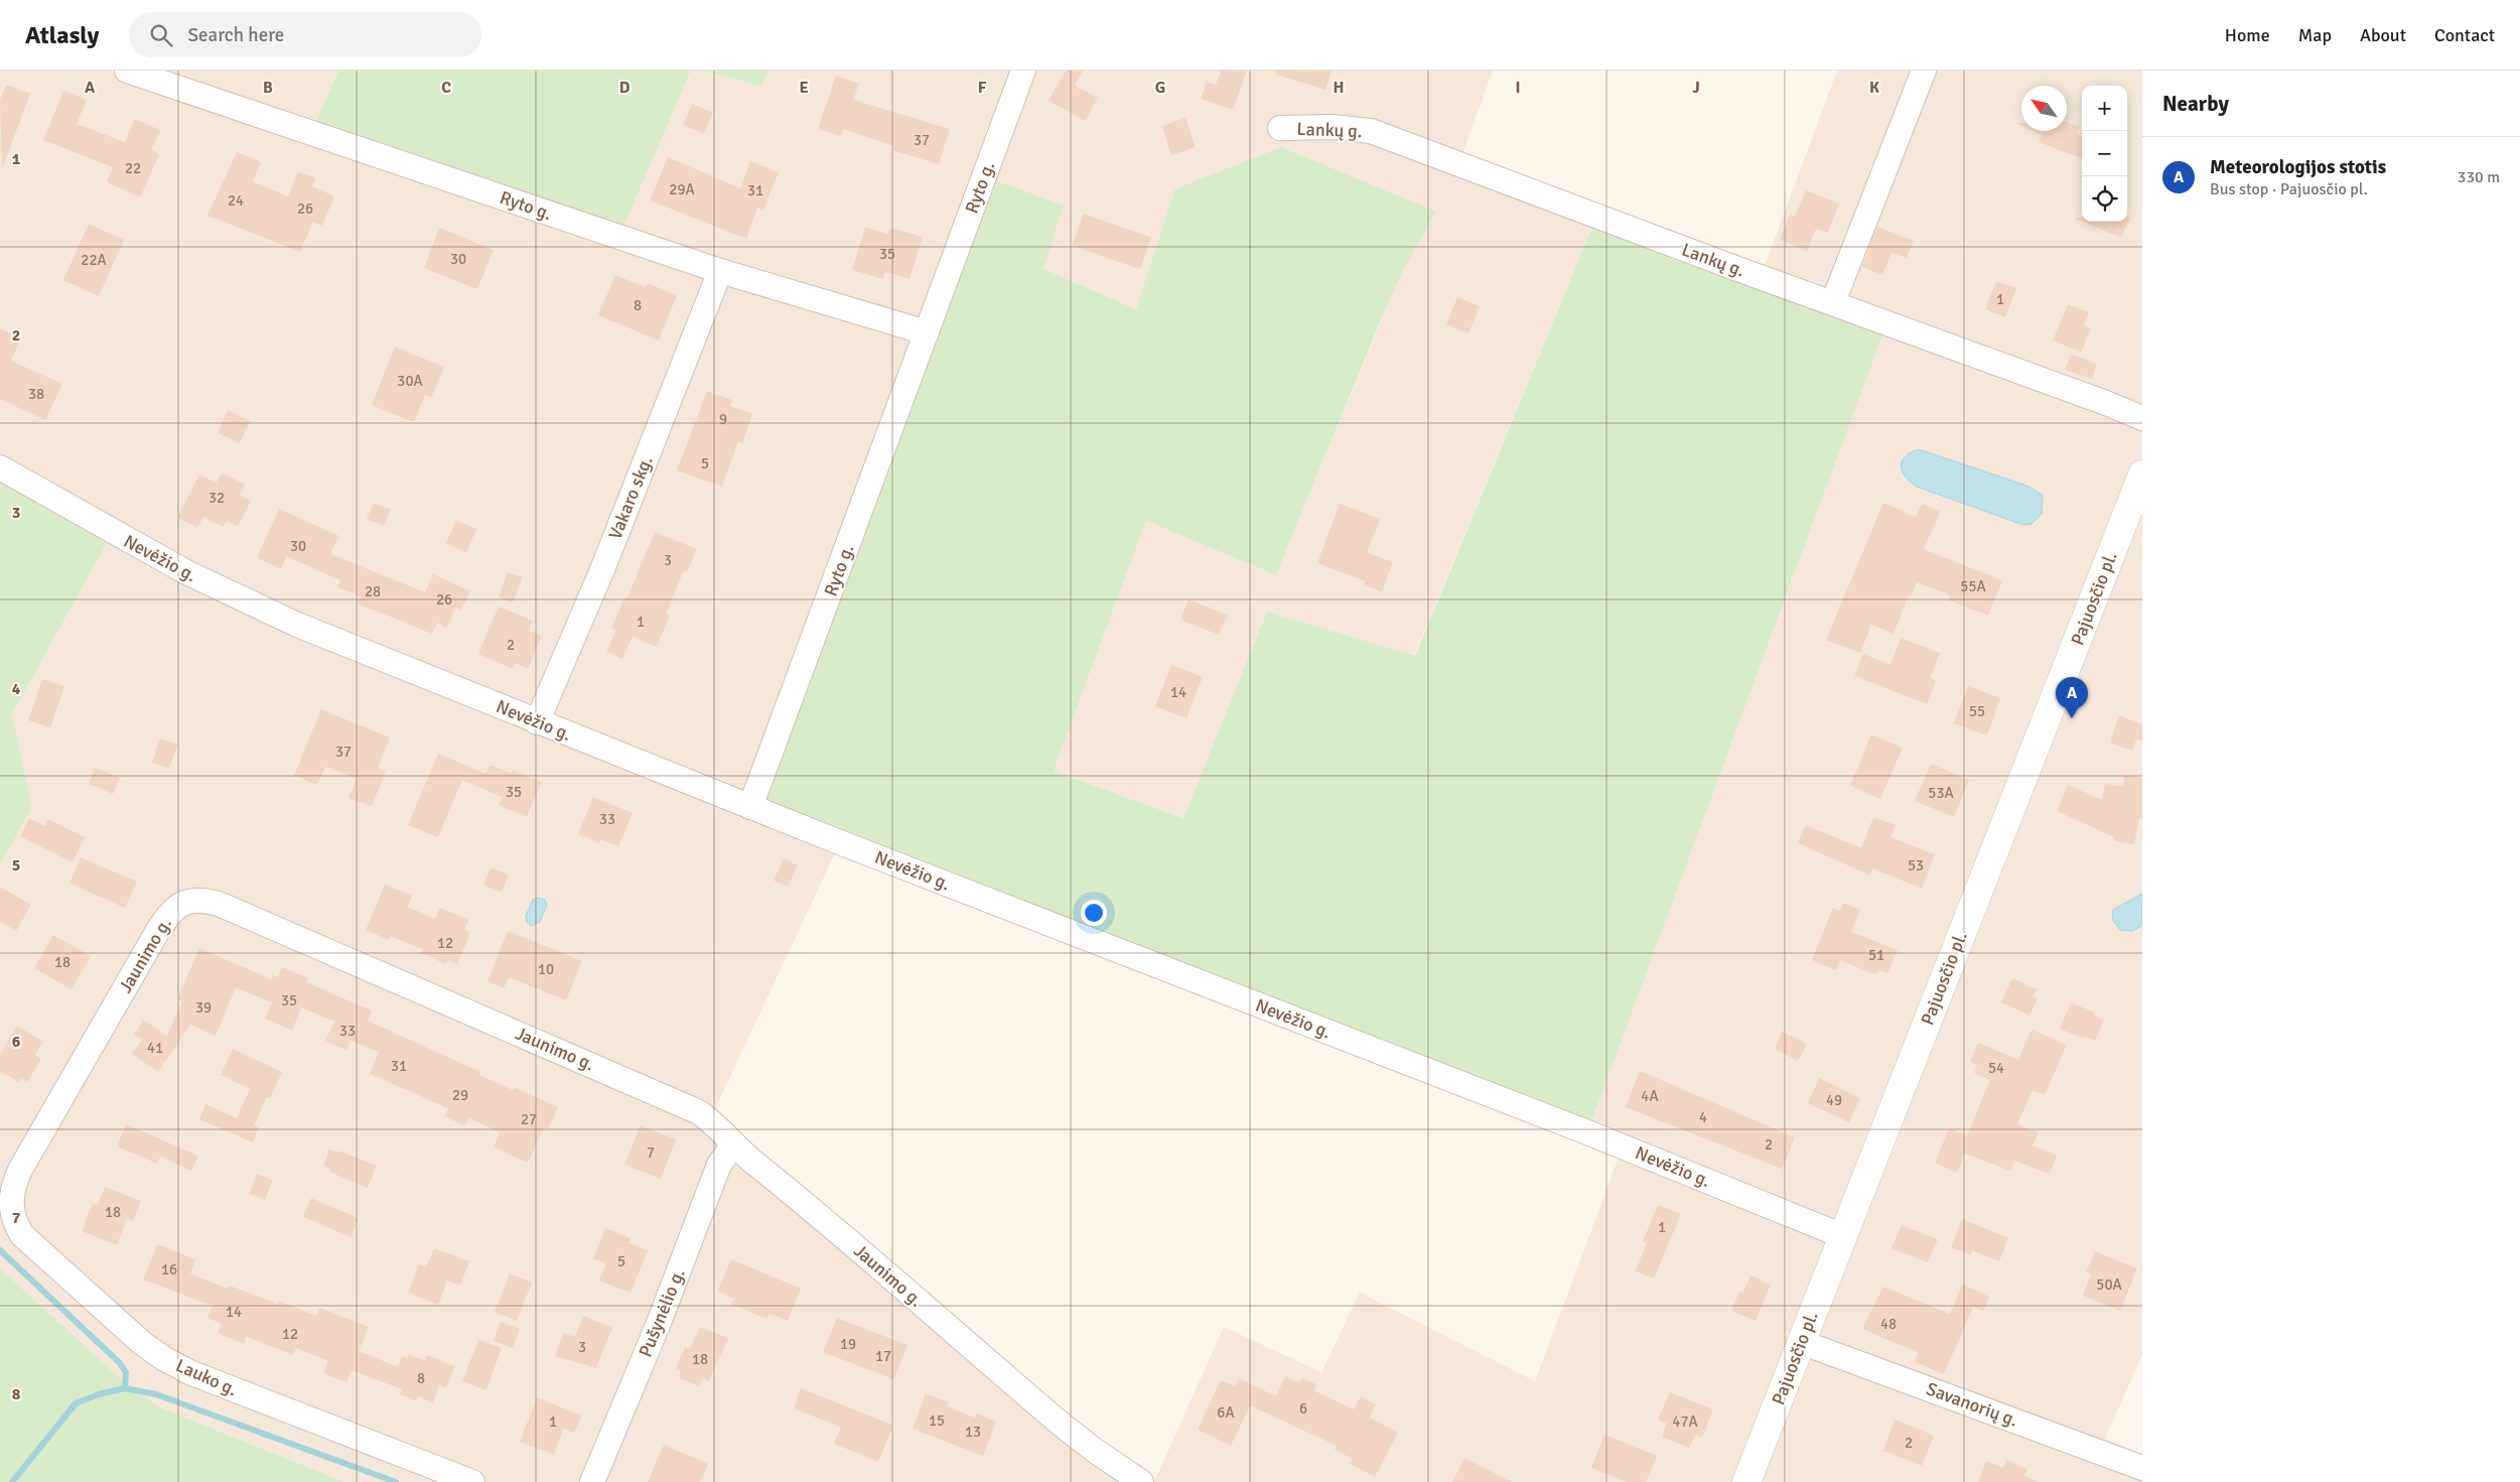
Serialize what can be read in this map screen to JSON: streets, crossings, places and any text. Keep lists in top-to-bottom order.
{
  "streets": {
    "main road": ["Pajuosčio pl."],
    "street": [
      "Lankų g.",
      "Ryto g.",
      "Vakaro skg.",
      "Nevėžio g.",
      "Jaunimo g.",
      "Pušynėlio g.",
      "Lauko g.",
      "Savanorių g."
    ]
  },
  "crossings": [
    ["Ryto g.", "Vakaro skg."],
    ["Ryto g.", "Nevėžio g."],
    ["Vakaro skg.", "Nevėžio g."],
    ["Nevėžio g.", "Pajuosčio pl."],
    ["Pajuosčio pl.", "Savanorių g."],
    ["Jaunimo g.", "Pušynėlio g."],
    ["Jaunimo g.", "Lauko g."]
  ],
  "house_numbers": [
    "37",
    "22",
    "29A",
    "31",
    "24",
    "26",
    "35",
    "30",
    "22A",
    "1",
    "8",
    "30A",
    "38",
    "9",
    "5",
    "32",
    "30",
    "3",
    "55A",
    "28",
    "26",
    "1",
    "2",
    "14",
    "55",
    "37",
    "35",
    "53A",
    "33",
    "53",
    "12",
    "51",
    "18",
    "10",
    "35",
    "39",
    "33",
    "41",
    "31",
    "54",
    "29",
    "4A",
    "49",
    "4",
    "27",
    "2",
    "7",
    "18",
    "1",
    "5",
    "16",
    "50A",
    "14",
    "48",
    "12",
    "19",
    "3",
    "17",
    "18",
    "8",
    "6",
    "6A",
    "15",
    "1",
    "47A",
    "13",
    "2"
  ],
  "north": "top left",
  "page": {
    "header": "Atlasly",
    "search": "Search here",
    "nav": [
      "Home",
      "Map",
      "About",
      "Contact"
    ],
    "heading": "Nearby",
    "map_buttons": ["+", "−"],
    "list": [
      {
        "mark": "A",
        "name": "Meteorologijos stotis",
        "note": "Bus stop · Pajuosčio pl.",
        "value": "330 m"
      }
    ],
    "pins": "A"
  },
  "grid": {
    "columns": [
      "A",
      "B",
      "C",
      "D",
      "E",
      "F",
      "G",
      "H",
      "I",
      "J",
      "K"
    ],
    "rows": [
      "1",
      "2",
      "3",
      "4",
      "5",
      "6",
      "7",
      "8"
    ]
  }
}
